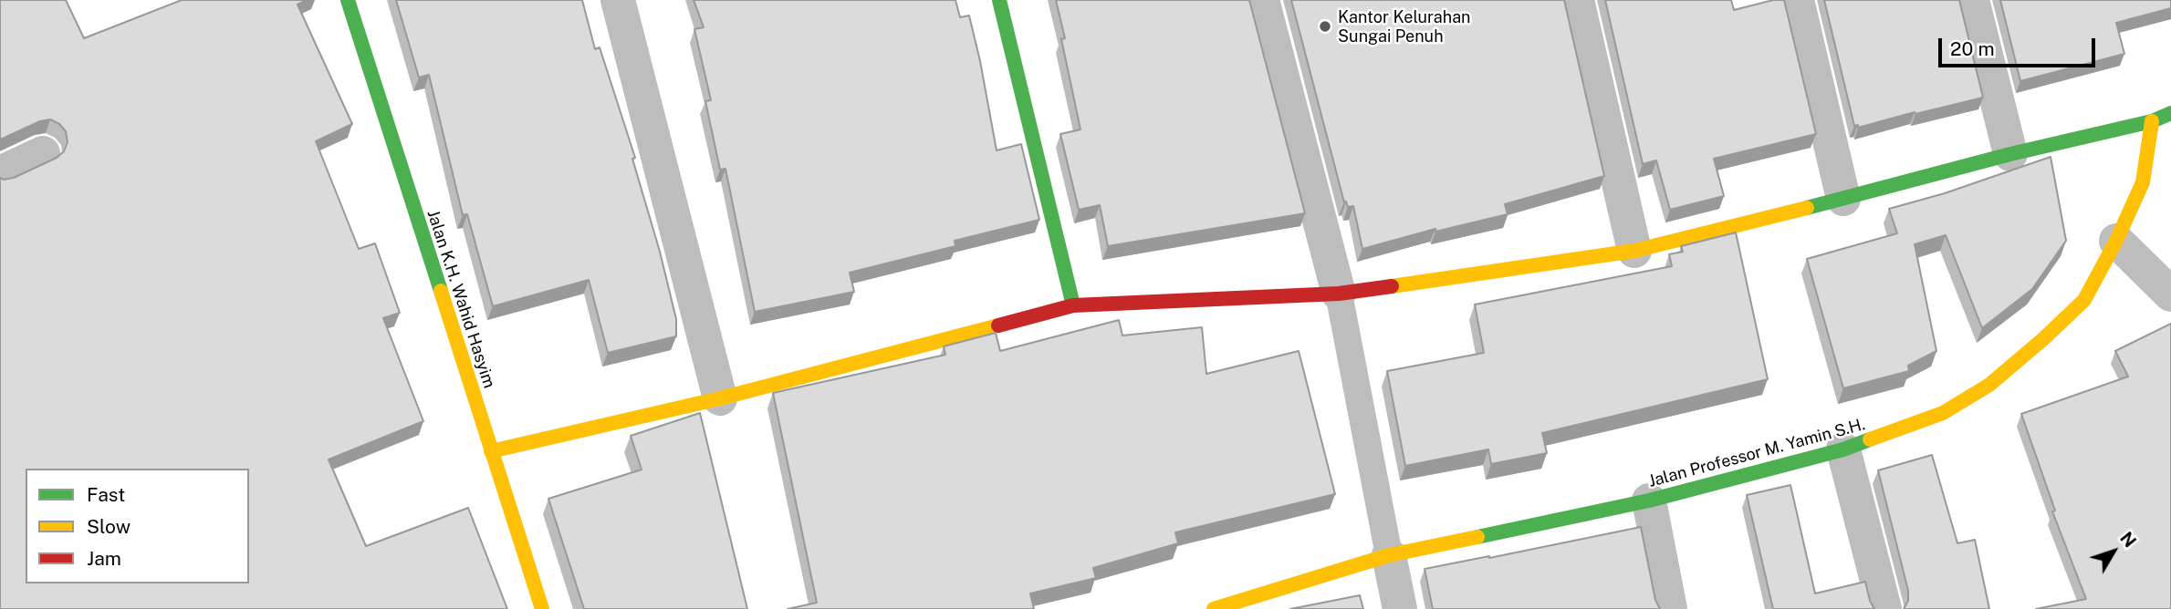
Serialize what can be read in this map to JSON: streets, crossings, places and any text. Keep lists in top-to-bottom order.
{
  "streets": {
    "street": ["Jalan K.H. Wahid Hasyim", "Jalan Professor M. Yamin S.H."]
  },
  "places": ["Kantor Kelurahan Sungai Penuh"],
  "legend": ["Fast", "Slow", "Jam"],
  "scale_bar": "20 m",
  "north": "top right"
}
